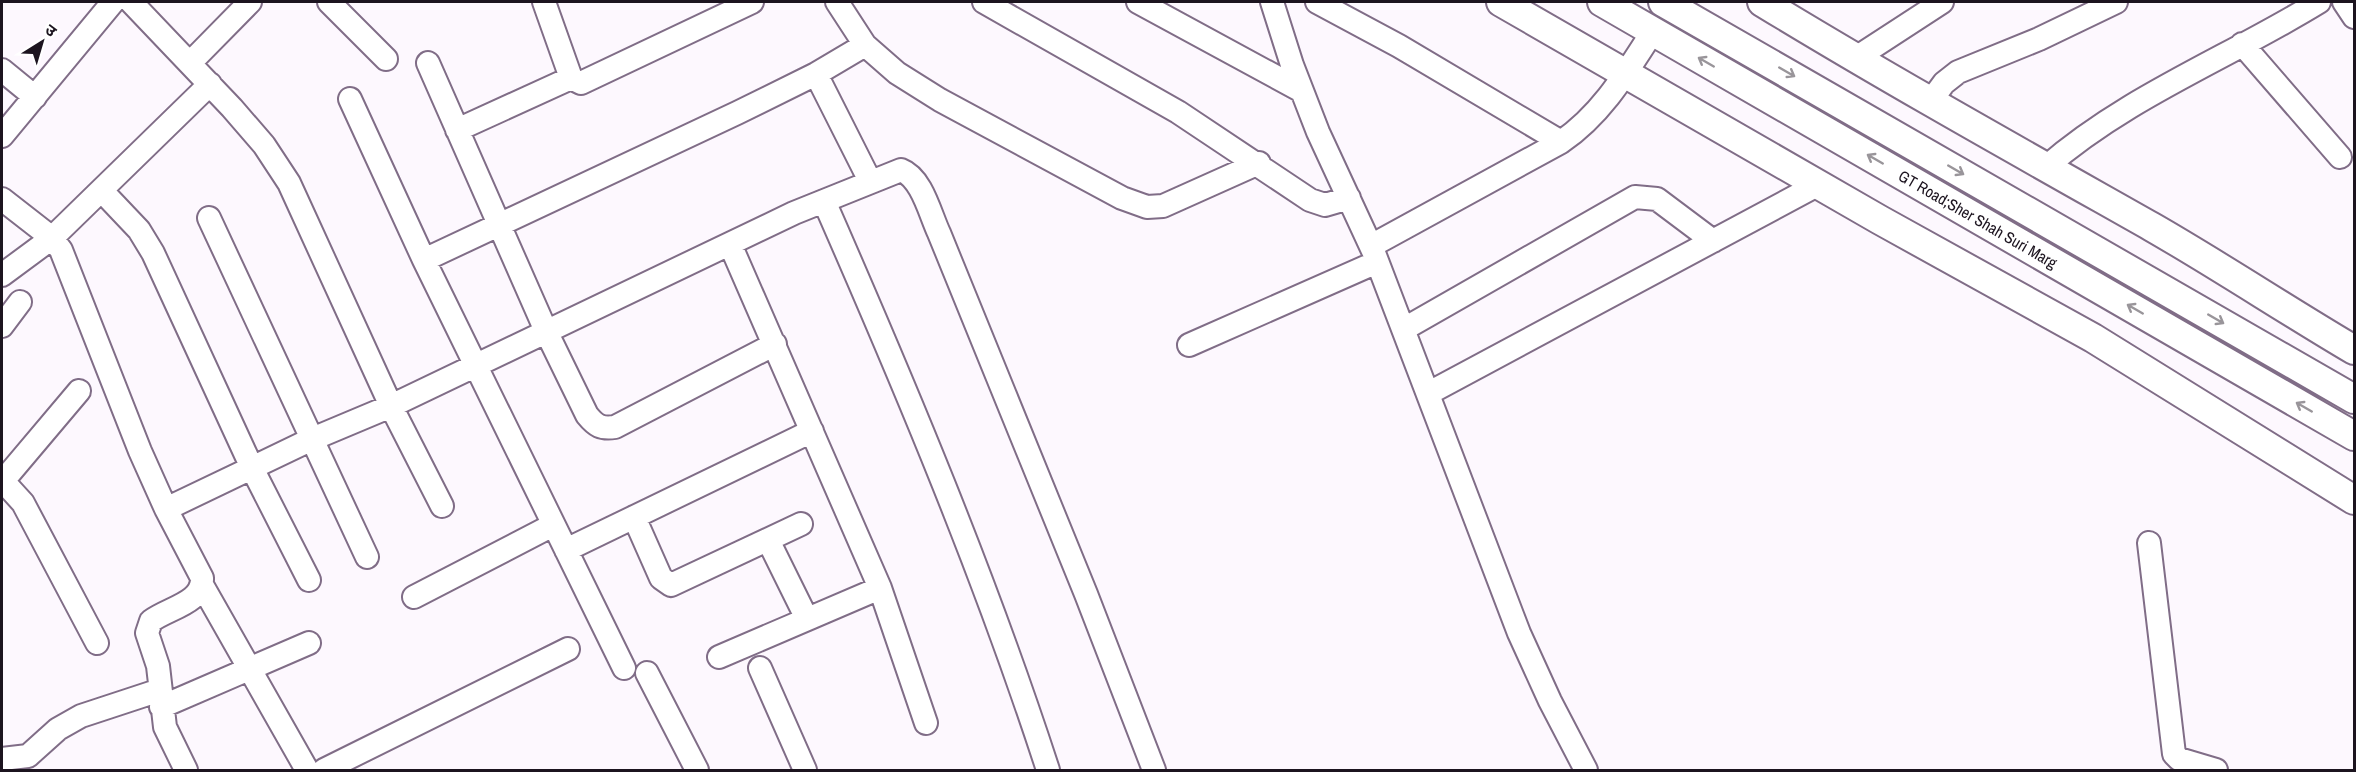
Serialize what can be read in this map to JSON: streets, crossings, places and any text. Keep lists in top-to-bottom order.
{
  "streets": {
    "main road": ["GT Road;Sher Shah Suri Marg"]
  },
  "north": "top right"
}
